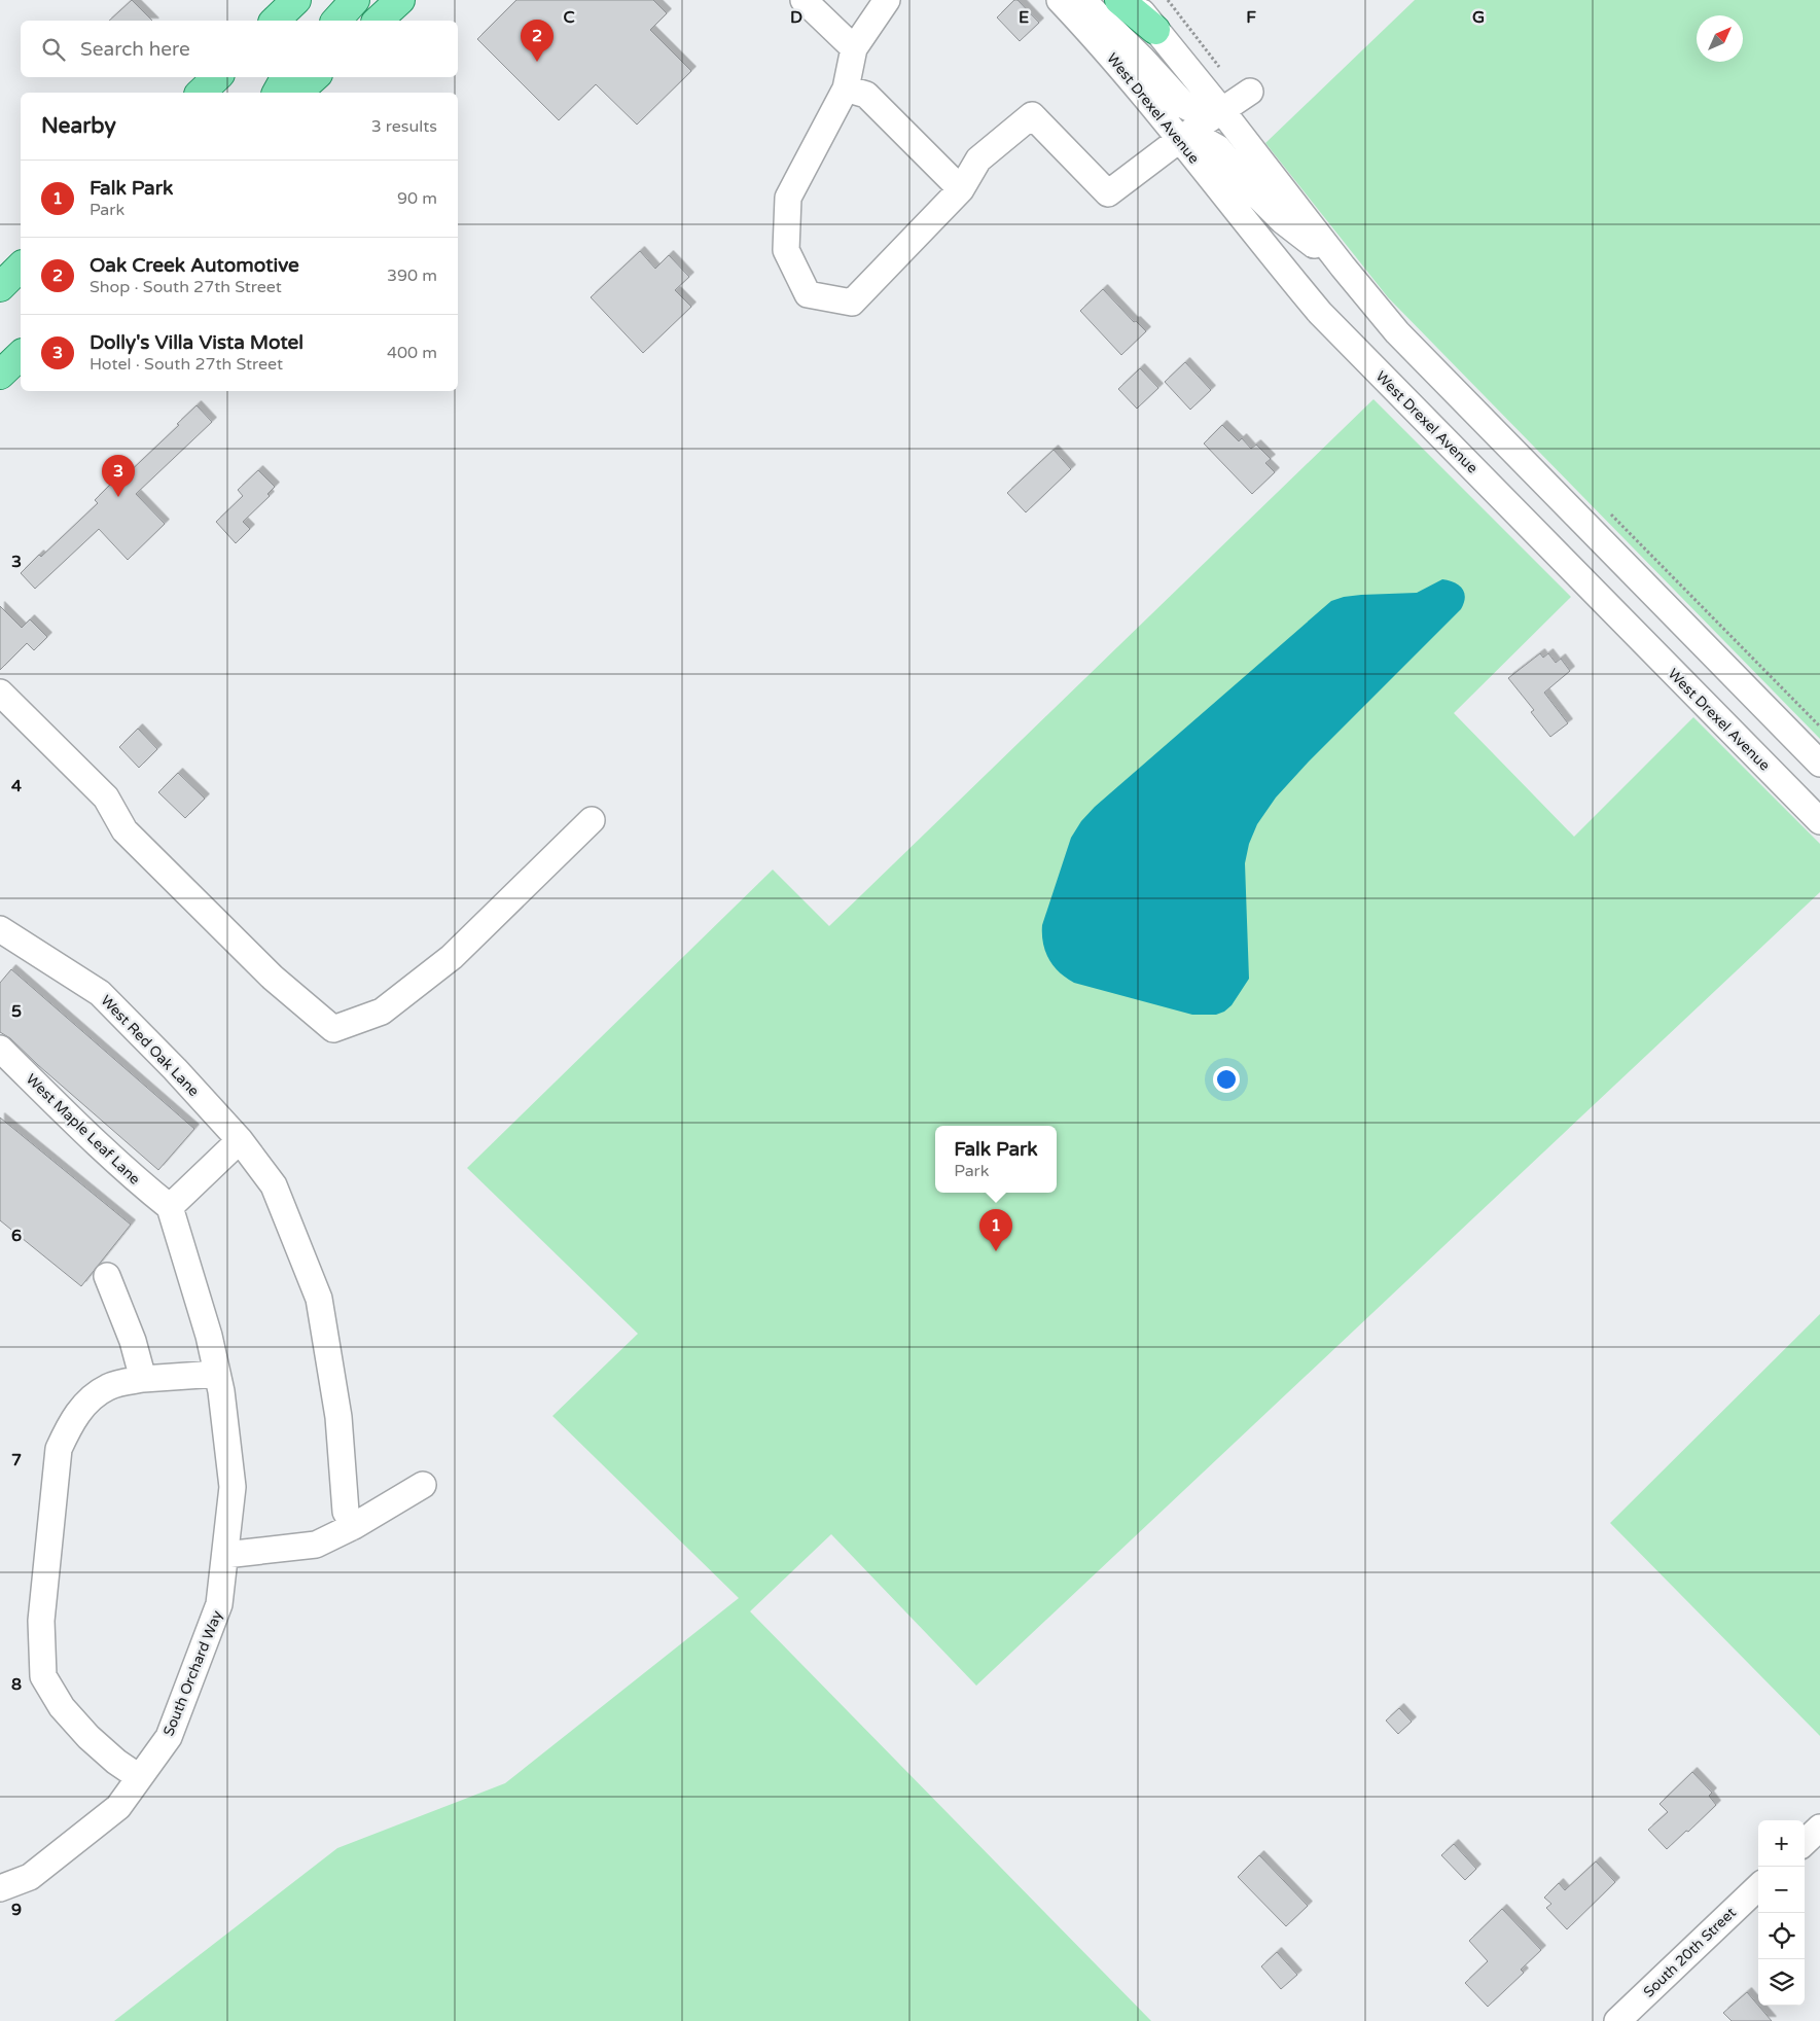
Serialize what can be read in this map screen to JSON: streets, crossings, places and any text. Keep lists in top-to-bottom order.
{
  "streets": {
    "street": [
      "West Drexel Avenue",
      "West Red Oak Lane",
      "West Maple Leaf Lane",
      "South Orchard Way",
      "South 20th Street"
    ]
  },
  "crossings": [
    ["West Maple Leaf Lane", "South Orchard Way"]
  ],
  "north": "top right",
  "page": {
    "pins": ["2", "3", "1"],
    "search": "Search here",
    "heading": ["Nearby", "3 results"],
    "list": [
      {
        "mark": "1",
        "name": "Falk Park",
        "note": "Park",
        "value": "90 m"
      },
      {
        "mark": "2",
        "name": "Oak Creek Automotive",
        "note": "Shop · South 27th Street",
        "value": "390 m"
      },
      {
        "mark": "3",
        "name": "Dolly's Villa Vista Motel",
        "note": "Hotel · South 27th Street",
        "value": "400 m"
      }
    ],
    "popup": ["Falk Park", "Park"],
    "map_buttons": ["+", "−"]
  },
  "grid": {
    "columns": [
      "C",
      "D",
      "E",
      "F",
      "G"
    ],
    "rows": [
      "3",
      "4",
      "5",
      "6",
      "7",
      "8",
      "9"
    ]
  }
}
